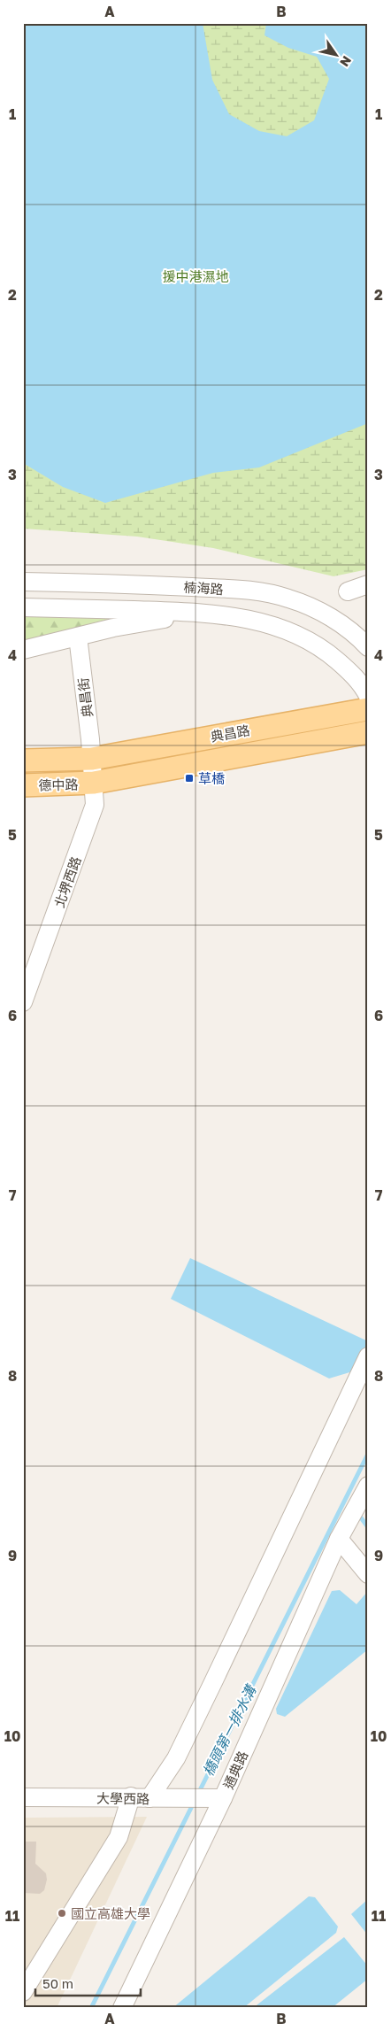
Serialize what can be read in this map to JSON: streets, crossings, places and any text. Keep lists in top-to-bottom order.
{
  "streets": {
    "main road": ["典昌路", "德中路"],
    "street": [
      "楠海路",
      "典昌街",
      "北堺西路",
      "通典路",
      "大學西路"
    ]
  },
  "crossings": [
    ["楠海路", "典昌街"],
    ["典昌街", "典昌路"],
    ["典昌街", "德中路"],
    ["典昌街", "北堺西路"],
    ["典昌路", "德中路"],
    ["典昌路", "北堺西路"],
    ["德中路", "北堺西路"],
    ["通典路", "大學西路"]
  ],
  "water": ["橋頭第一排水溝"],
  "parks": ["援中港濕地"],
  "places": {
    "transit": ["草橋"],
    "other": ["國立高雄大學"]
  },
  "scale_bar": "50 m",
  "north": "bottom right",
  "grid": {
    "columns": ["A", "B"],
    "rows": [
      "1",
      "2",
      "3",
      "4",
      "5",
      "6",
      "7",
      "8",
      "9",
      "10",
      "11"
    ]
  }
}
